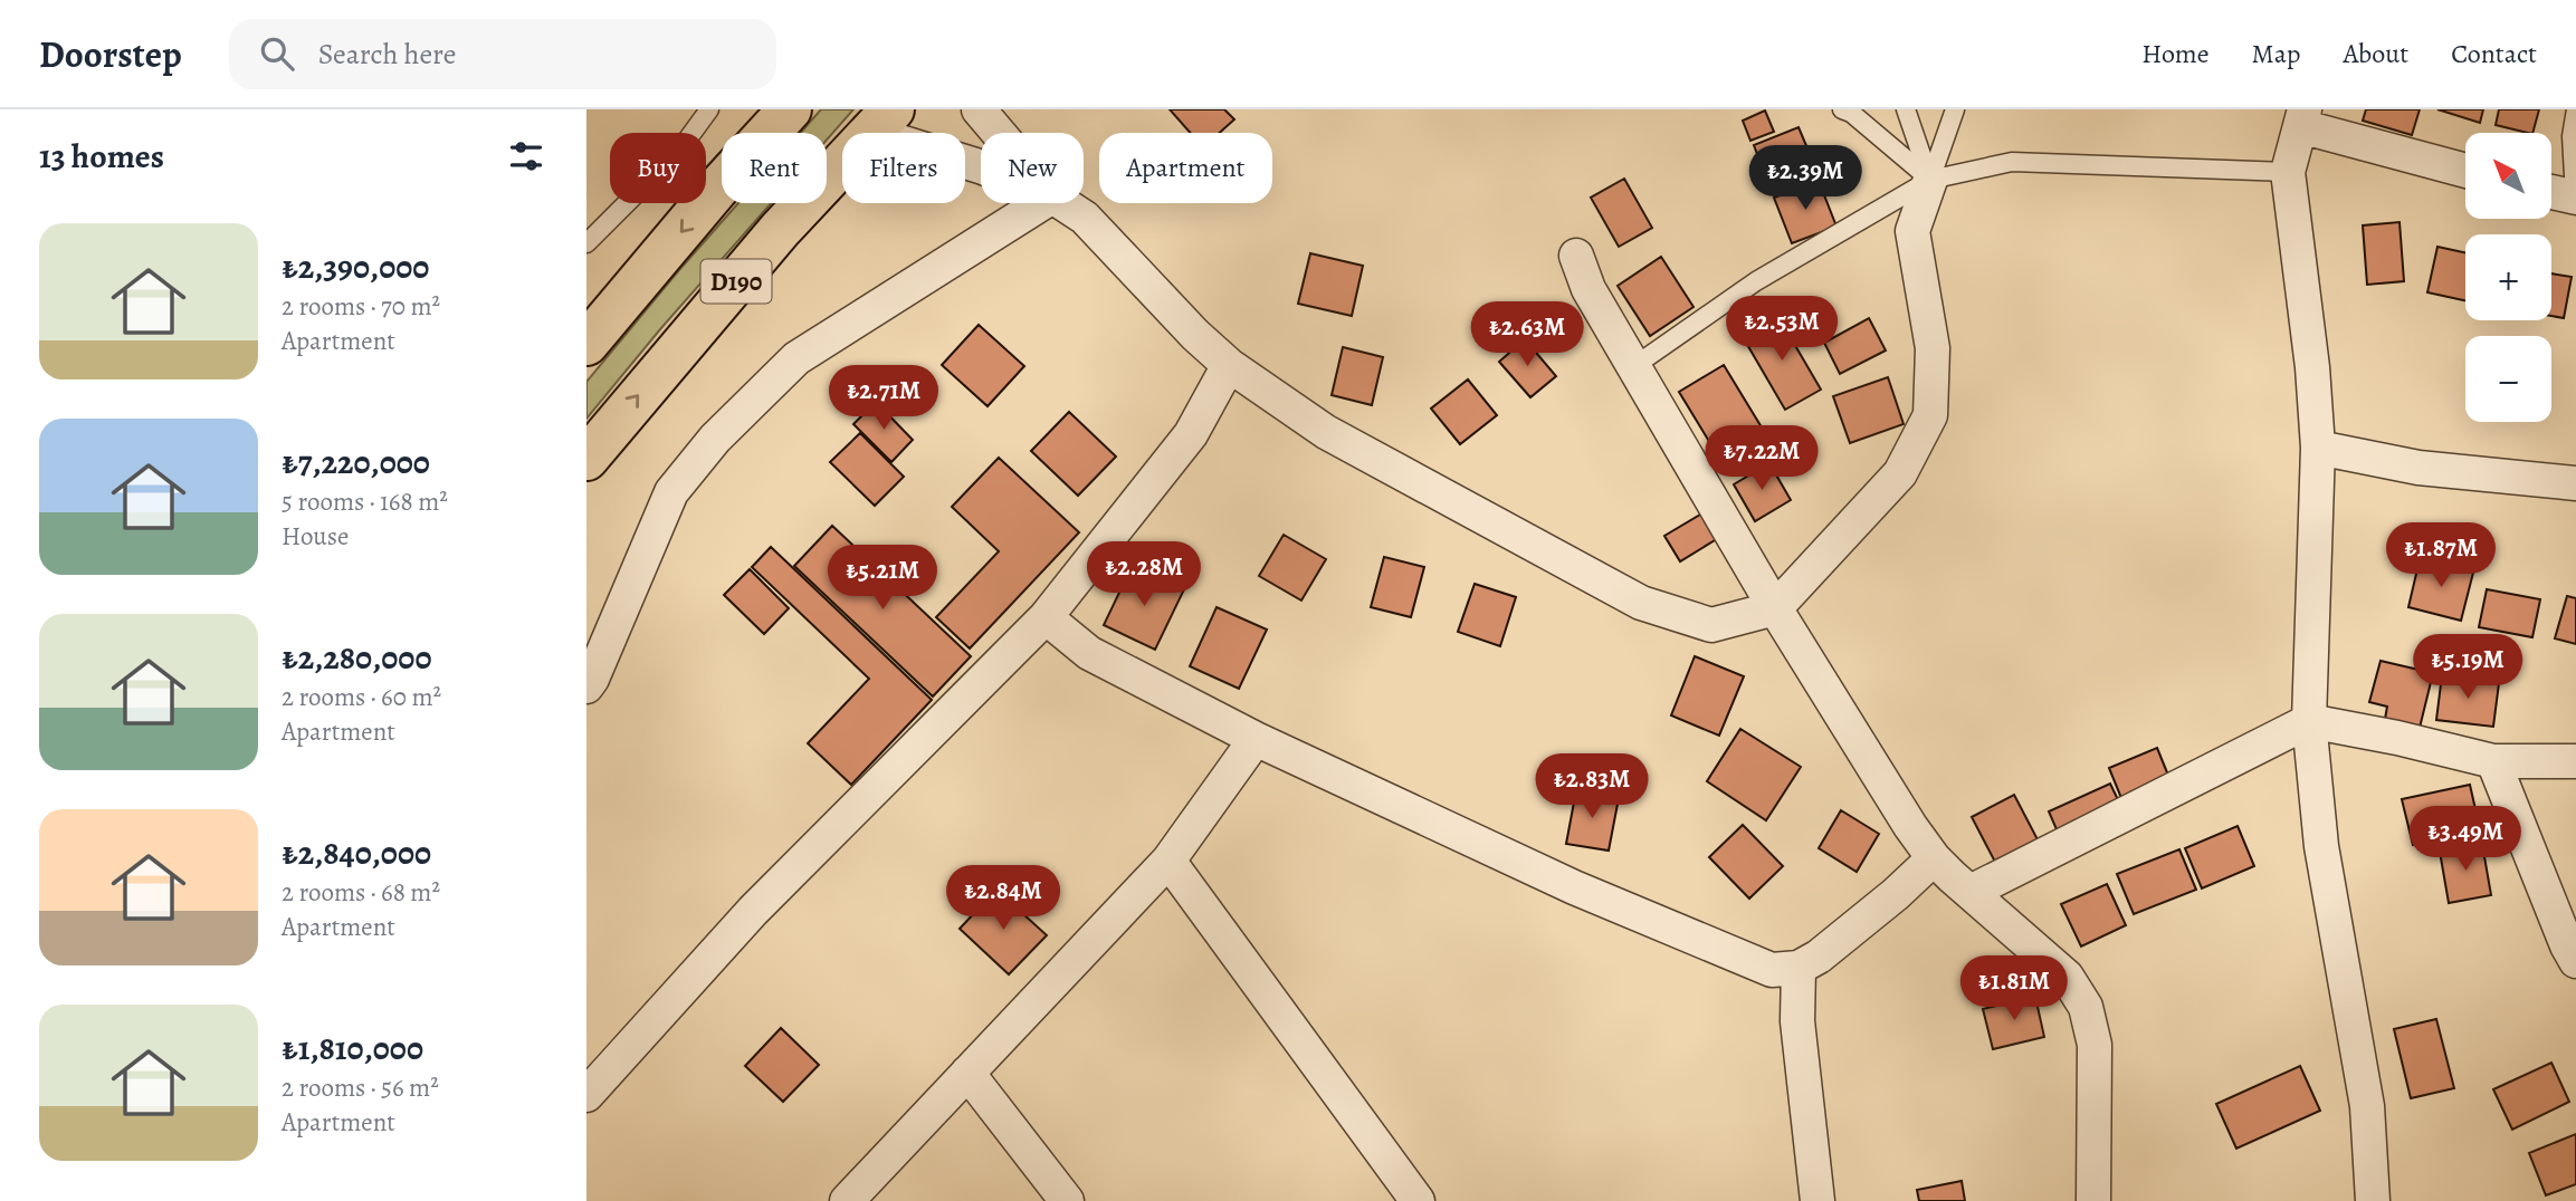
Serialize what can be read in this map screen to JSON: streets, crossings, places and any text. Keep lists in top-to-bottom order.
{
  "streets": {
    "highway": ["D190"]
  },
  "north": "top left",
  "page": {
    "header": "Doorstep",
    "search": "Search here",
    "nav": [
      "Home",
      "Map",
      "About",
      "Contact"
    ],
    "heading": "13 homes",
    "map_buttons": ["+", "−"],
    "chip": [
      "Buy",
      "Rent",
      "Filters",
      "New",
      "Apartment"
    ],
    "price": [
      "₺2.39M",
      "₺2.53M",
      "₺2.63M",
      "₺2.71M",
      "₺7.22M",
      "₺1.87M",
      "₺2.28M",
      "₺5.21M",
      "₺5.19M",
      "₺2.83M",
      "₺3.49M",
      "₺2.84M",
      "₺1.81M"
    ],
    "list": [
      {
        "name": "₺2,390,000",
        "note": "2 rooms · 70 m² · Apartment"
      },
      {
        "name": "₺7,220,000",
        "note": "5 rooms · 168 m² · House"
      },
      {
        "name": "₺2,280,000",
        "note": "2 rooms · 60 m² · Apartment"
      },
      {
        "name": "₺2,840,000",
        "note": "2 rooms · 68 m² · Apartment"
      },
      {
        "name": "₺1,810,000",
        "note": "2 rooms · 56 m² · Apartment"
      }
    ]
  }
}
